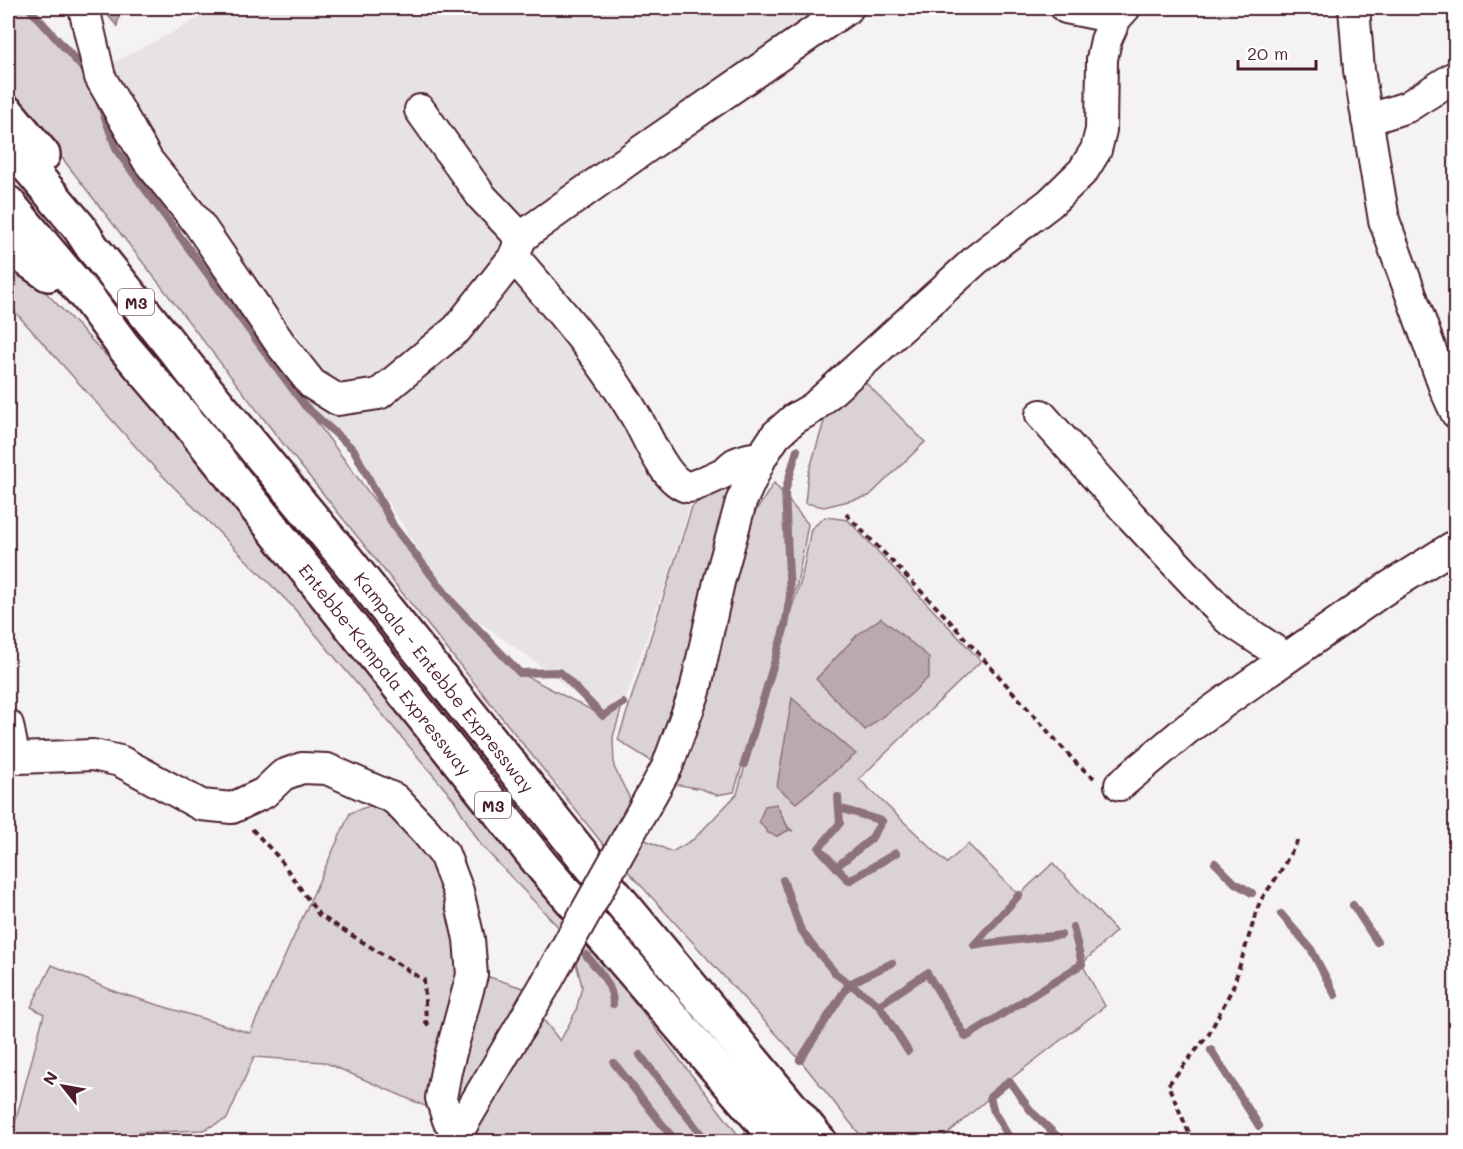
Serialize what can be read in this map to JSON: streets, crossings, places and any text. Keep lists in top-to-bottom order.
{
  "streets": {
    "highway": ["M3", "Entebbe-Kampala Expressway", "Kampala - Entebbe Expressway"]
  },
  "crossings": [
    ["M3", "Entebbe-Kampala Expressway"],
    ["M3", "Kampala - Entebbe Expressway"]
  ],
  "scale_bar": "20 m",
  "north": "top left"
}
